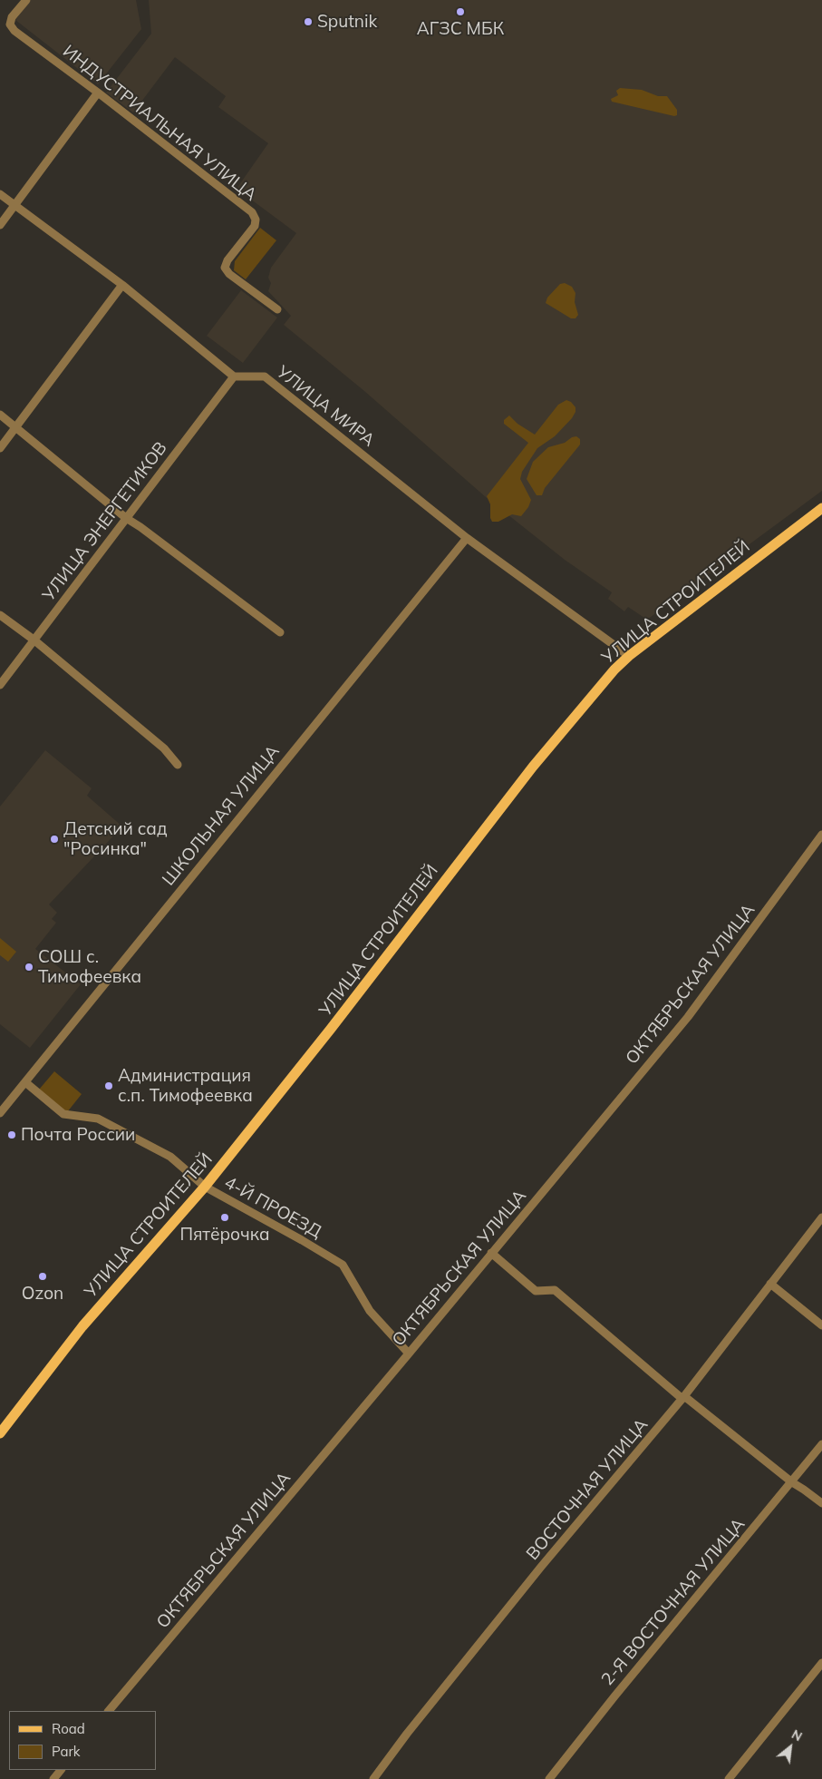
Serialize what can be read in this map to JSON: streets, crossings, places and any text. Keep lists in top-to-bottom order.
{
  "streets": {
    "main road": ["УЛИЦА СТРОИТЕЛЕЙ"],
    "street": [
      "ИНДУСТРИАЛЬНАЯ УЛИЦА",
      "УЛИЦА МИРА",
      "УЛИЦА ЭНЕРГЕТИКОВ",
      "ШКОЛЬНАЯ УЛИЦА",
      "ОКТЯБРЬСКАЯ УЛИЦА",
      "4-Й ПРОЕЗД",
      "ВОСТОЧНАЯ УЛИЦА",
      "2-Я ВОСТОЧНАЯ УЛИЦА"
    ]
  },
  "crossings": [
    ["УЛИЦА МИРА", "УЛИЦА ЭНЕРГЕТИКОВ"],
    ["УЛИЦА МИРА", "УЛИЦА СТРОИТЕЛЕЙ"],
    ["УЛИЦА МИРА", "ШКОЛЬНАЯ УЛИЦА"],
    ["УЛИЦА СТРОИТЕЛЕЙ", "4-Й ПРОЕЗД"],
    ["ШКОЛЬНАЯ УЛИЦА", "4-Й ПРОЕЗД"],
    ["ОКТЯБРЬСКАЯ УЛИЦА", "4-Й ПРОЕЗД"]
  ],
  "places": [
    "АГЗС МБК",
    "Sputnik",
    "Детский сад \"Росинка\"",
    "СОШ с. Тимофеевка",
    "Администрация с.п. Тимофеевка",
    "Почта России",
    "Пятёрочка",
    "Ozon"
  ],
  "legend": ["Road", "Park"],
  "north": "top right"
}
